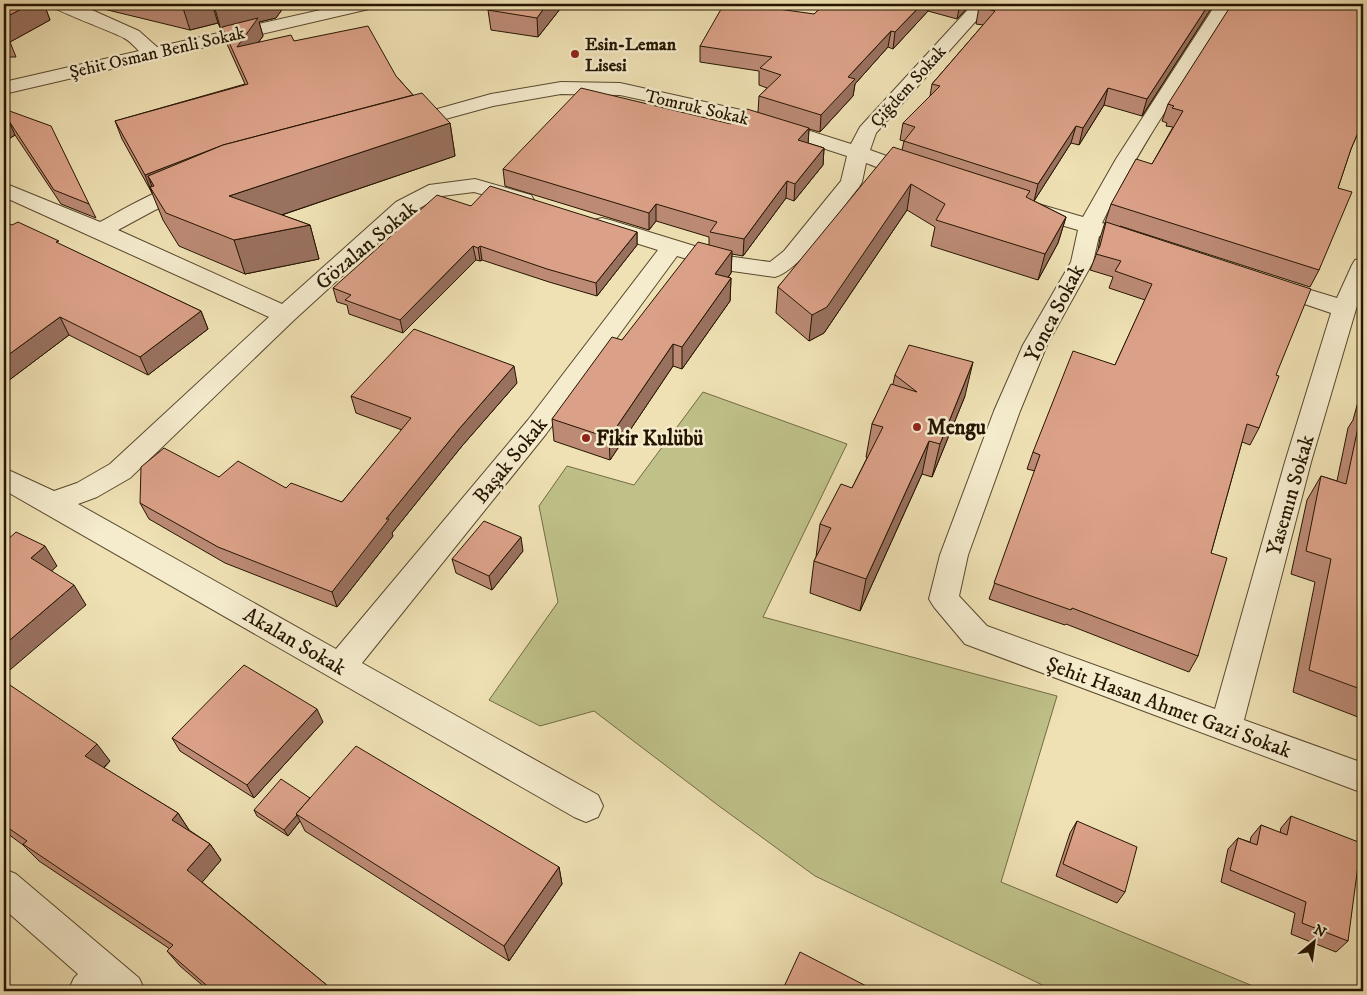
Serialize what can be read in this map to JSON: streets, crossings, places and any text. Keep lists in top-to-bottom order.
{
  "streets": {
    "street": [
      "Şehit Osman Benli Sokak",
      "Çiğdem Sokak",
      "Tomruk Sokak",
      "Gözalan Sokak",
      "Yonca Sokak",
      "Başak Sokak",
      "Yasemın Sokak",
      "Akalan Sokak",
      "Şehit Hasan Ahmet Gazi Sokak"
    ]
  },
  "crossings": [
    ["Çiğdem Sokak", "Tomruk Sokak"],
    ["Çiğdem Sokak", "Başak Sokak"],
    ["Gözalan Sokak", "Akalan Sokak"],
    ["Yonca Sokak", "Şehit Hasan Ahmet Gazi Sokak"],
    ["Başak Sokak", "Akalan Sokak"],
    ["Yasemın Sokak", "Şehit Hasan Ahmet Gazi Sokak"]
  ],
  "places": ["Esin-Leman Lisesi", "Mengu", "Fikir Kulübü"],
  "north": "top right"
}
